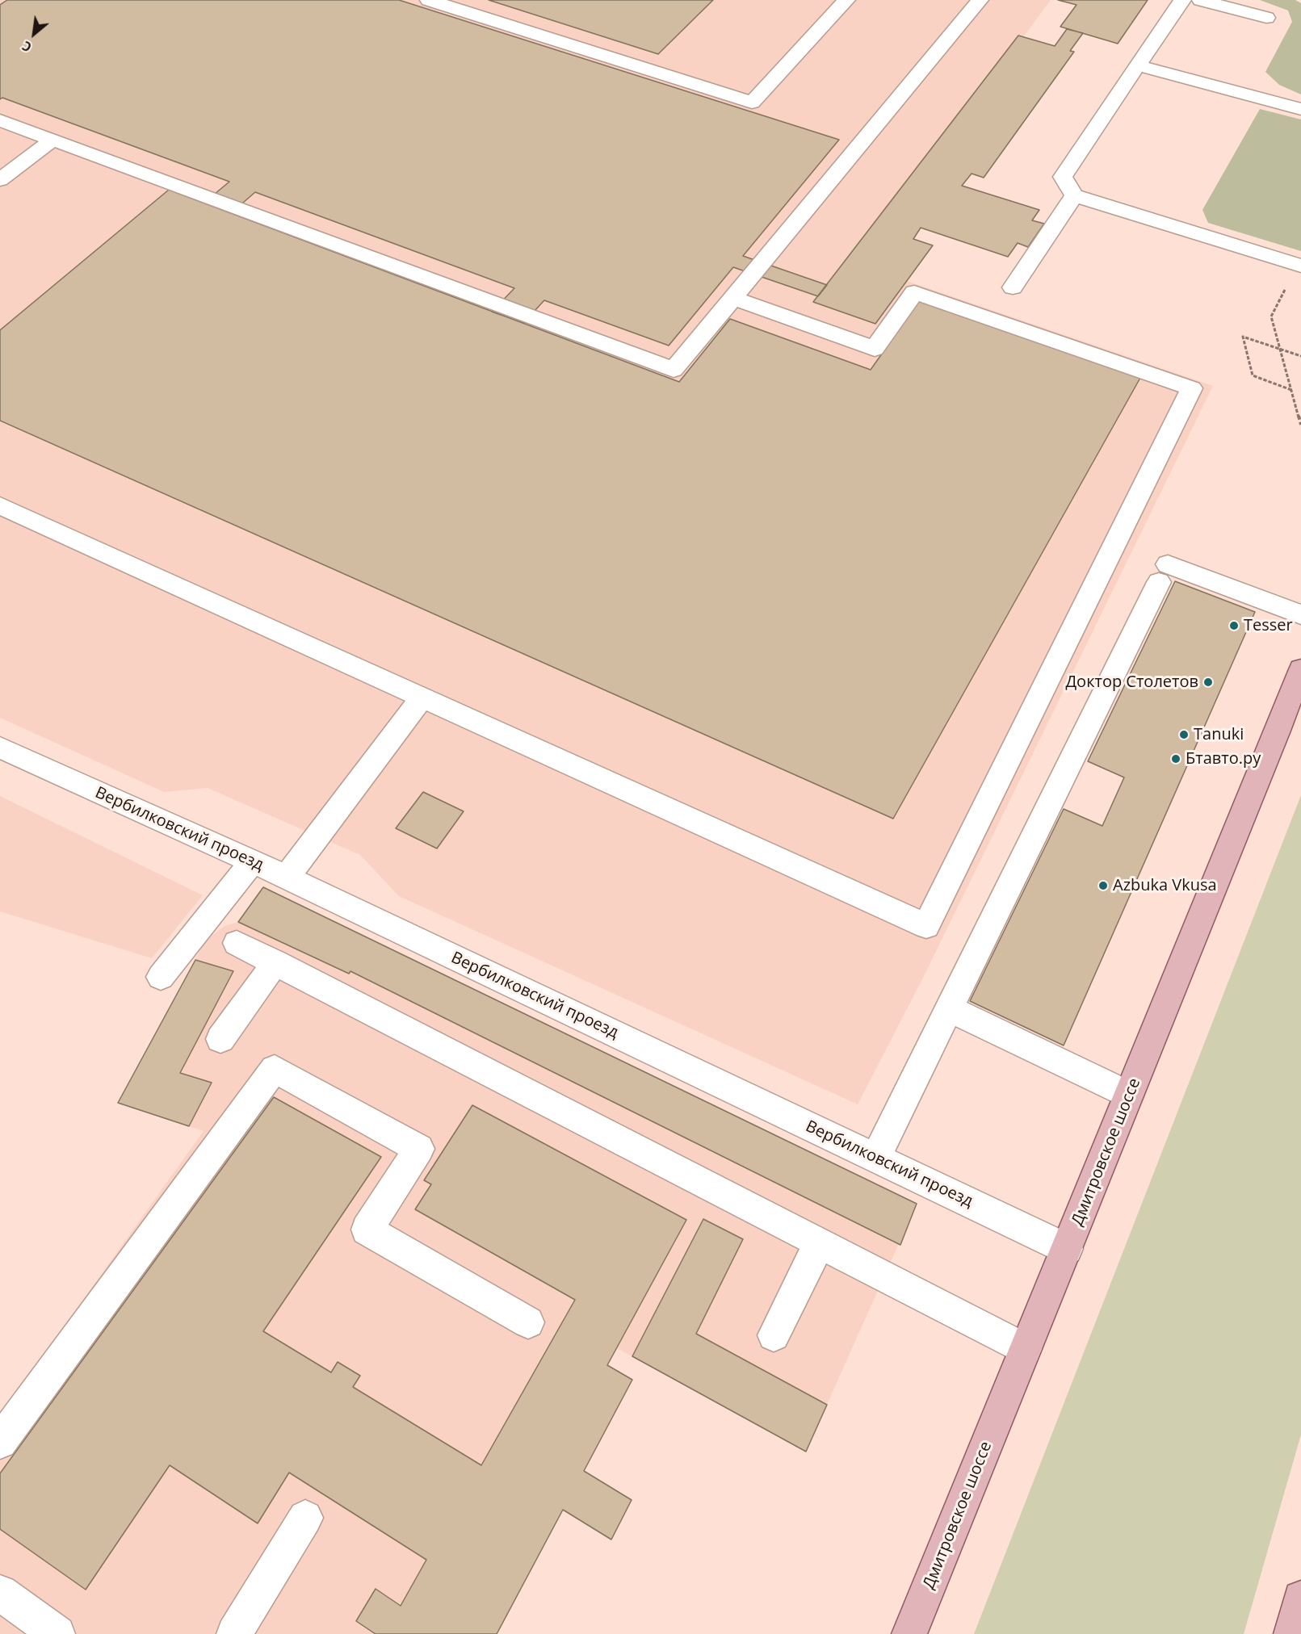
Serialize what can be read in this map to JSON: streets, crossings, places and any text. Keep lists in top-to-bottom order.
{
  "streets": {
    "main road": ["Дмитровское шоссе"],
    "street": ["Вербилковский проезд"]
  },
  "crossings": [
    ["Вербилковский проезд", "Дмитровское шоссе"]
  ],
  "places": [
    "Tesser",
    "Доктор Столетов",
    "Tanuki",
    "Бтавто.ру",
    "Azbuka Vkusa"
  ],
  "north": "bottom left"
}
